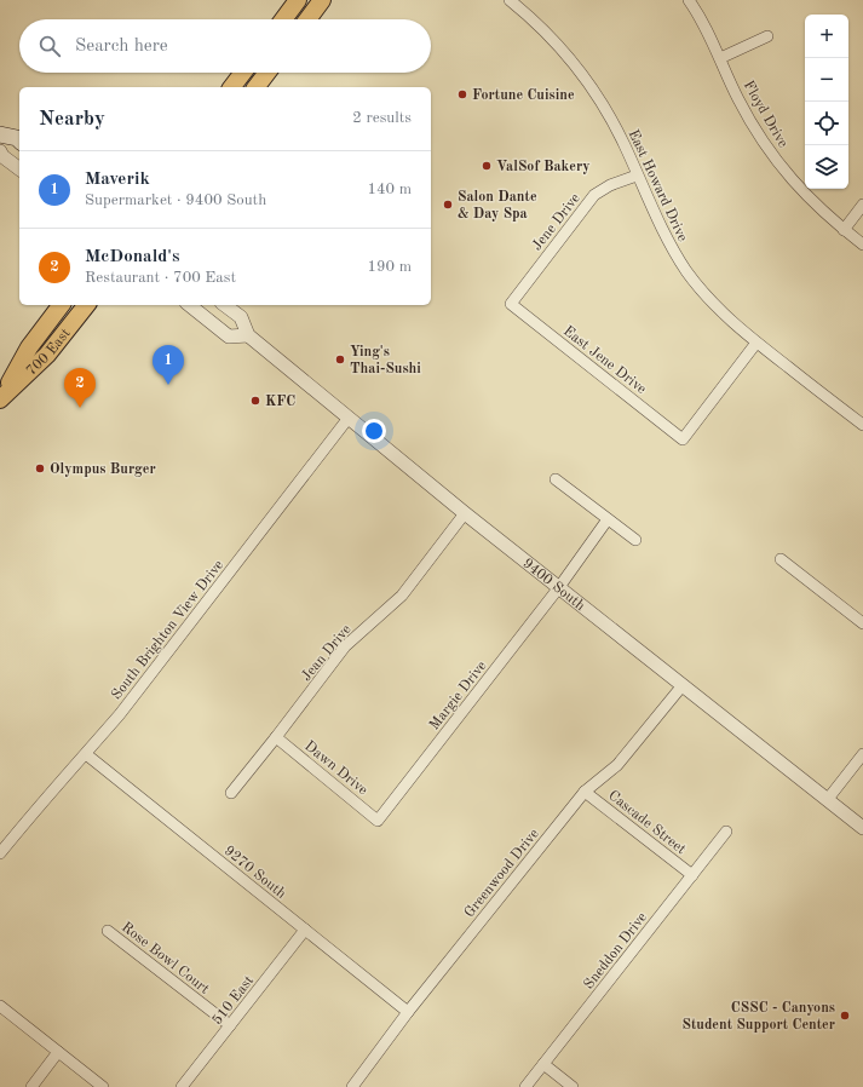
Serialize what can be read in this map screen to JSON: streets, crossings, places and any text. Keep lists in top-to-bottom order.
{
  "streets": {
    "main road": ["700 East"],
    "street": [
      "Floyd Drive",
      "East Howard Drive",
      "Jene Drive",
      "East Jene Drive",
      "9400 South",
      "South Brighton View Drive",
      "Jean Drive",
      "Margie Drive",
      "Dawn Drive",
      "Cascade Street",
      "9270 South",
      "Greenwood Drive",
      "Sneddon Drive",
      "Rose Bowl Court",
      "510 East"
    ]
  },
  "crossings": [
    ["East Howard Drive", "Jene Drive"],
    ["East Howard Drive", "East Jene Drive"],
    ["Jene Drive", "East Jene Drive"],
    ["9400 South", "South Brighton View Drive"],
    ["9400 South", "Jean Drive"],
    ["9400 South", "Margie Drive"],
    ["9400 South", "Greenwood Drive"],
    ["South Brighton View Drive", "9270 South"],
    ["Jean Drive", "Dawn Drive"],
    ["Margie Drive", "Dawn Drive"],
    ["Cascade Street", "Greenwood Drive"],
    ["Cascade Street", "Sneddon Drive"],
    ["9270 South", "Greenwood Drive"],
    ["9270 South", "510 East"],
    ["Rose Bowl Court", "510 East"]
  ],
  "places": [
    "Fortune Cuisine",
    "ValSof Bakery",
    "Salon Dante & Day Spa",
    "Ying's Thai-Sushi",
    "KFC",
    "Olympus Burger",
    "CSSC - Canyons Student Support Center"
  ],
  "page": {
    "map_buttons": ["+", "−"],
    "search": "Search here",
    "heading": ["Nearby", "2 results"],
    "list": [
      {
        "mark": "1",
        "name": "Maverik",
        "note": "Supermarket · 9400 South",
        "value": "140 m"
      },
      {
        "mark": "2",
        "name": "McDonald's",
        "note": "Restaurant · 700 East",
        "value": "190 m"
      }
    ],
    "pins": ["1", "2"]
  }
}
